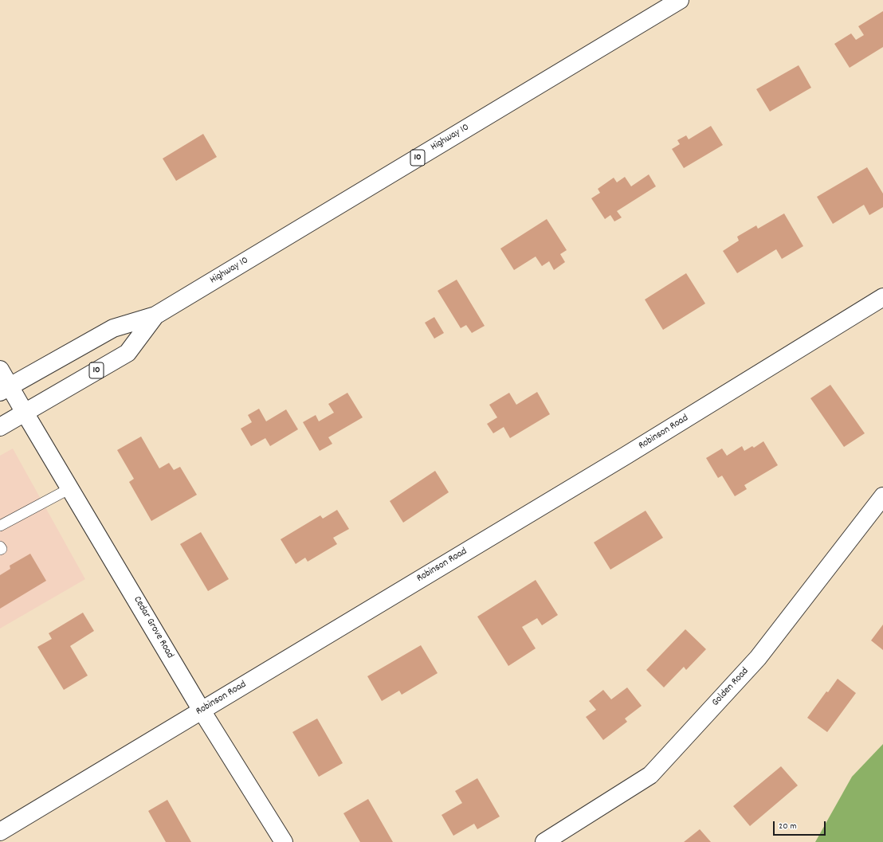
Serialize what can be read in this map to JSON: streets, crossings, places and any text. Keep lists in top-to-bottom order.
{
  "streets": {
    "main road": [
      "Highway 10",
      "10",
      "Robinson Road",
      "Cedar Grove Road",
      "Golden Road"
    ]
  },
  "crossings": [
    ["Highway 10", "Cedar Grove Road"],
    ["Robinson Road", "Cedar Grove Road"]
  ],
  "scale_bar": "20 m"
}
